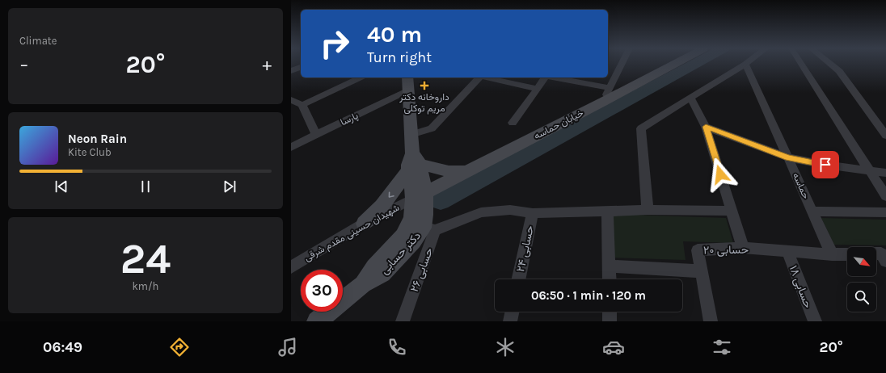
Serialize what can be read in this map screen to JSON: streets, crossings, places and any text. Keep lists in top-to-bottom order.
{
  "streets": {
    "main road": ["خیابان حماسه", "دکتر حسابی"],
    "street": [
      "پارسا",
      "حماسه",
      "شهیدان حسینی مقدم شرقی",
      "حسابی ۲۴",
      "حسابی ۲۰",
      "حسابی ۲۶",
      "حسابی ۱۸"
    ]
  },
  "crossings": [
    ["خیابان حماسه", "شهیدان حسینی مقدم شرقی"],
    ["خیابان حماسه", "دکتر حسابی"],
    ["حماسه", "حسابی ۲۰"],
    ["شهیدان حسینی مقدم شرقی", "دکتر حسابی"],
    ["حسابی ۲۰", "حسابی ۱۸"],
    ["دکتر حسابی", "حسابی ۲۶"]
  ],
  "places": {
    "health": ["داروخانه دکتر مریم توکلی"]
  },
  "north": "bottom right",
  "page": {
    "tile": [
      "Climate",
      ["24", "km/h"]
    ],
    "turn": ["40 m", "Turn right"],
    "heat": ["−", "20°", "+"],
    "song": ["Neon Rain", "Kite Club"],
    "limit": "30",
    "trip": "06:50 · 1 min · 120 m",
    "tabs": ["06:49", "20°"]
  }
}
